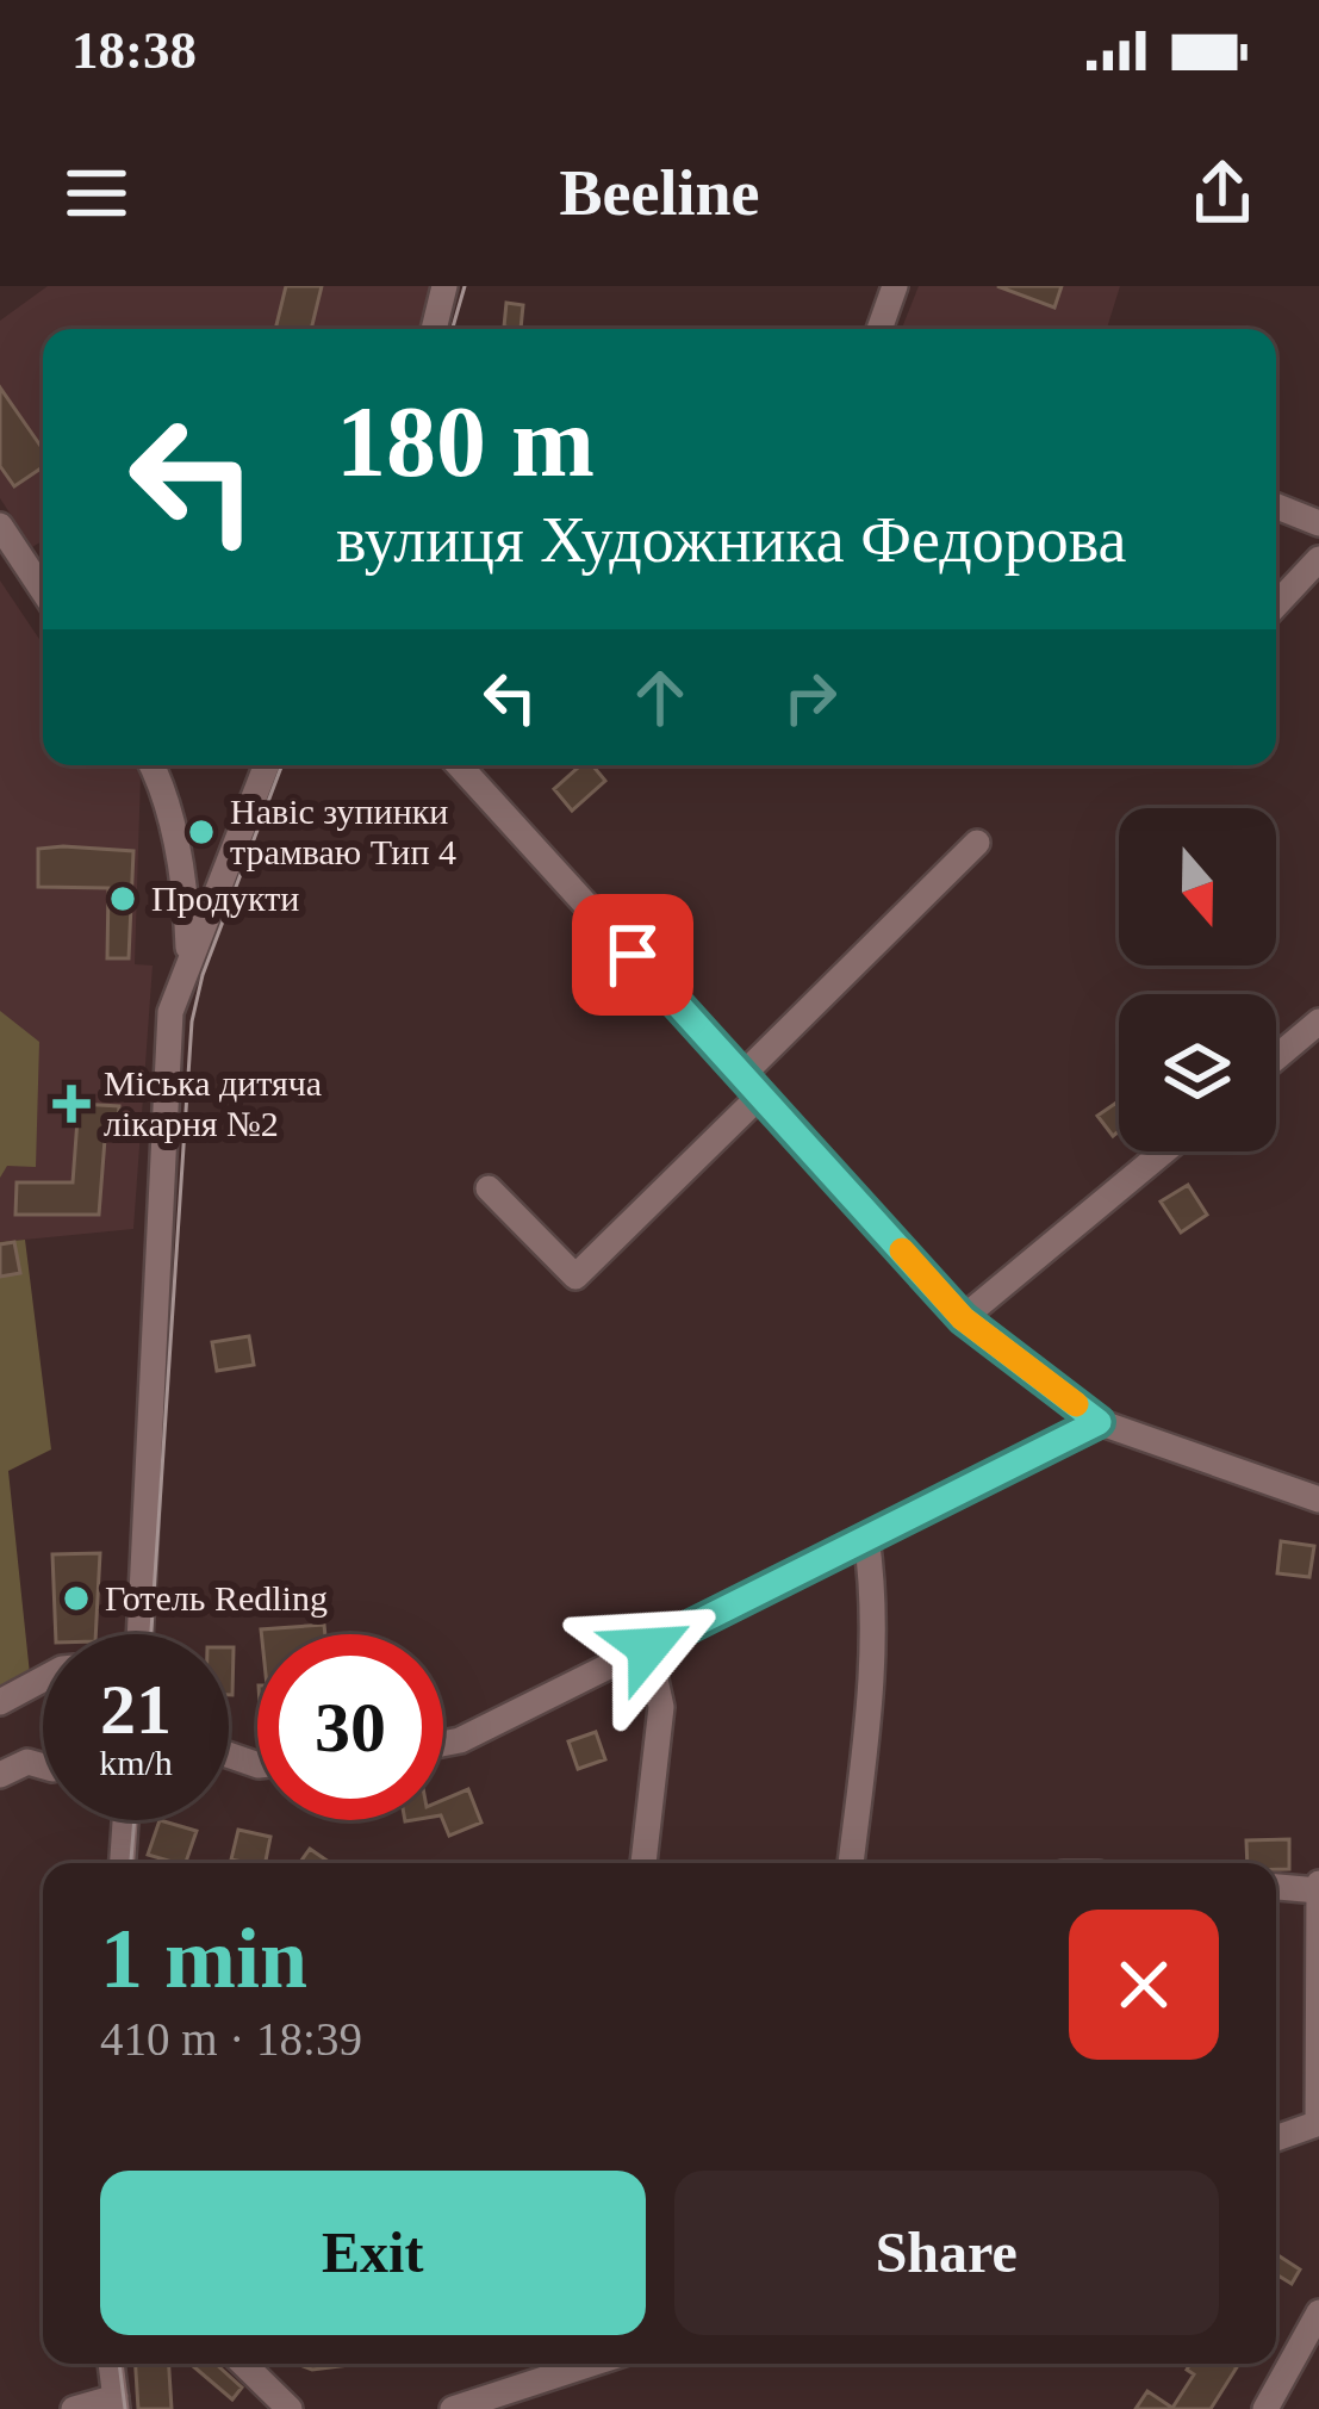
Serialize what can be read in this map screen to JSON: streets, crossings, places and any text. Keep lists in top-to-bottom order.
{
  "places": {
    "other": ["Навіс зупинки трамваю Тип 4", "Продукти", "Готель Redling"],
    "health": ["Міська дитяча лікарня №2"]
  },
  "north": "bottom",
  "page": {
    "status": "18:38",
    "header": "Beeline",
    "turn": ["180 m", "вулиця Художника Федорова"],
    "speed": "21 km/h",
    "limit": "30",
    "heading": ["1 min", "410 m · 18:39"],
    "buttons": ["Exit", "Share"]
  }
}
